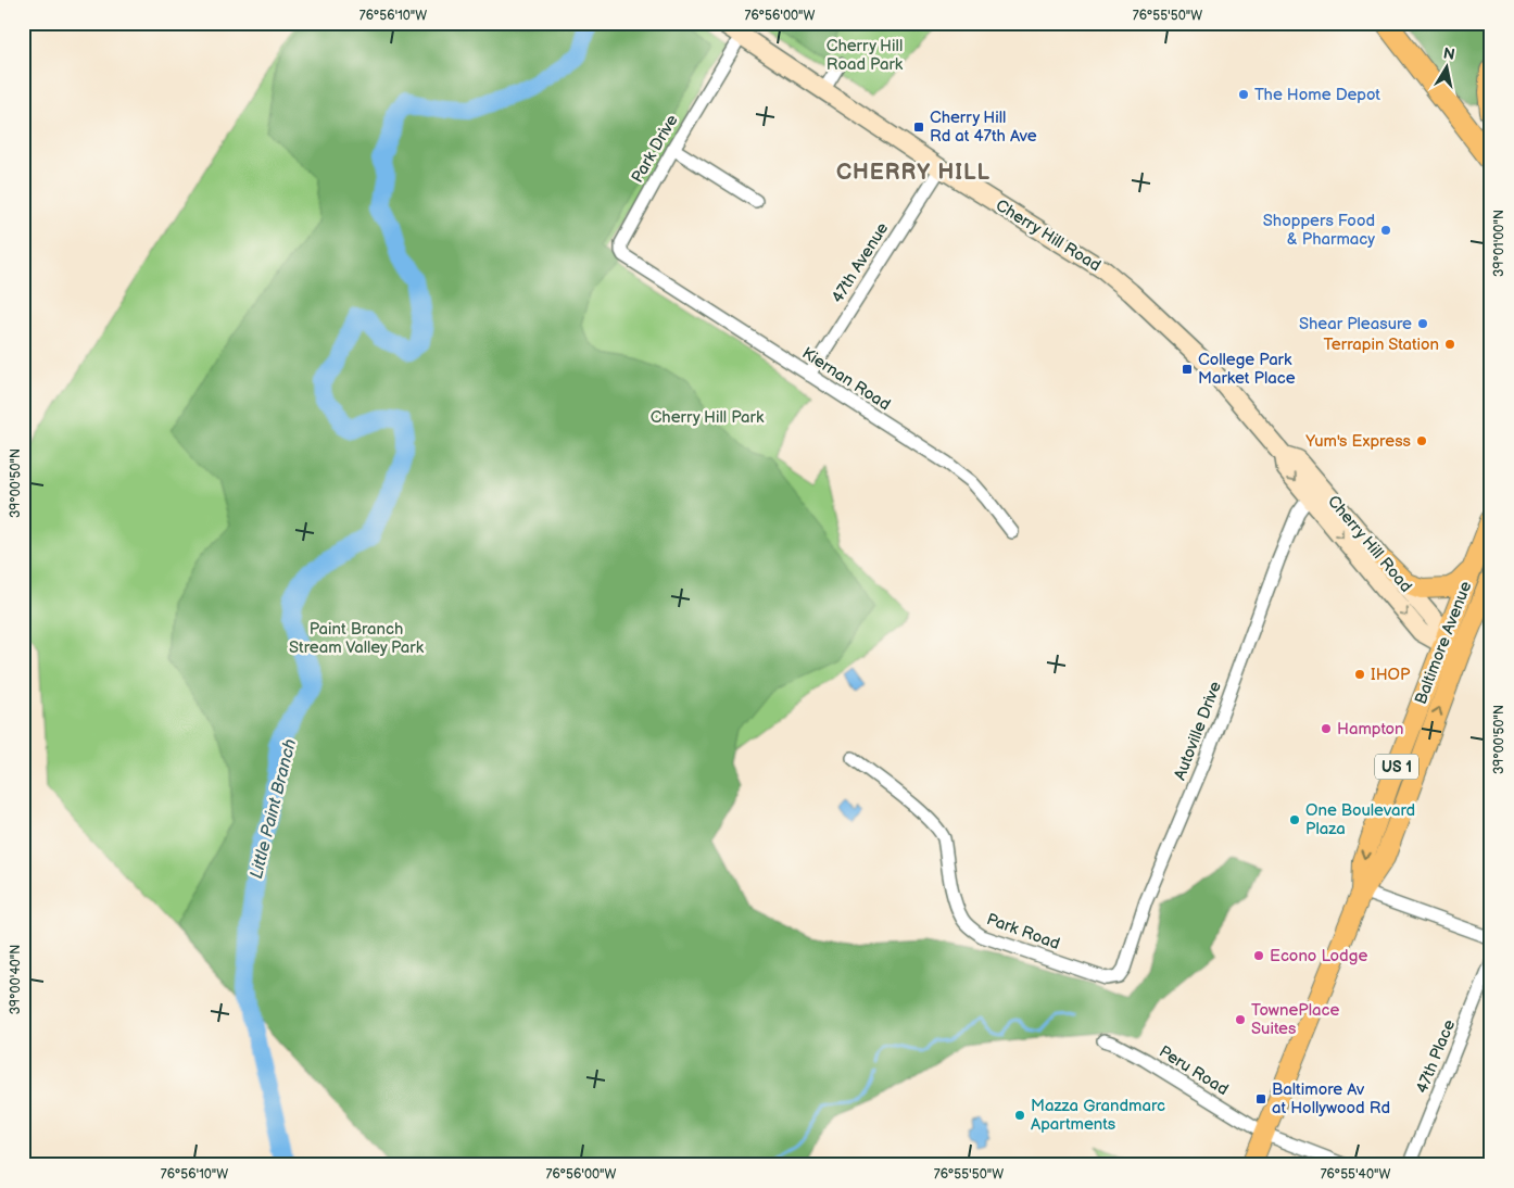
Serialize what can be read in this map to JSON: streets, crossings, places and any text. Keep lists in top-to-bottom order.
{
  "streets": {
    "main road": ["Cherry Hill Road", "Baltimore Avenue", "US 1"],
    "street": [
      "Park Drive",
      "47th Avenue",
      "Kiernan Road",
      "Autoville Drive",
      "Park Road",
      "47th Place",
      "Peru Road"
    ]
  },
  "crossings": [
    ["Park Drive", "Cherry Hill Road"],
    ["Park Drive", "Kiernan Road"],
    ["Cherry Hill Road", "47th Avenue"],
    ["Cherry Hill Road", "Baltimore Avenue"],
    ["Cherry Hill Road", "Autoville Drive"],
    ["47th Avenue", "Kiernan Road"],
    ["Baltimore Avenue", "Peru Road"],
    ["Autoville Drive", "Park Road"]
  ],
  "districts": ["CHERRY HILL"],
  "water": ["Little Paint Branch"],
  "parks": ["Cherry Hill Road Park", "Cherry Hill Park", "Paint Branch Stream Valley Park"],
  "places": {
    "other": [
      "The Home Depot",
      "Shoppers Food & Pharmacy",
      "Shear Pleasure",
      "Terrapin Station",
      "Yum's Express",
      "IHOP",
      "Hampton",
      "One Boulevard Plaza",
      "Econo Lodge",
      "TownePlace Suites",
      "Mazza Grandmarc Apartments"
    ],
    "transit": ["Cherry Hill Rd at 47th Ave", "College Park Market Place", "Baltimore Av at Hollywood Rd"]
  },
  "north": "top",
  "coordinates": [
    "76°56'10\"W",
    "76°56'00\"W",
    "76°55'50\"W",
    "39°01'00\"N",
    "39°00'50\"N",
    "39°00'40\"N",
    "76°55'40\"W"
  ]
}
